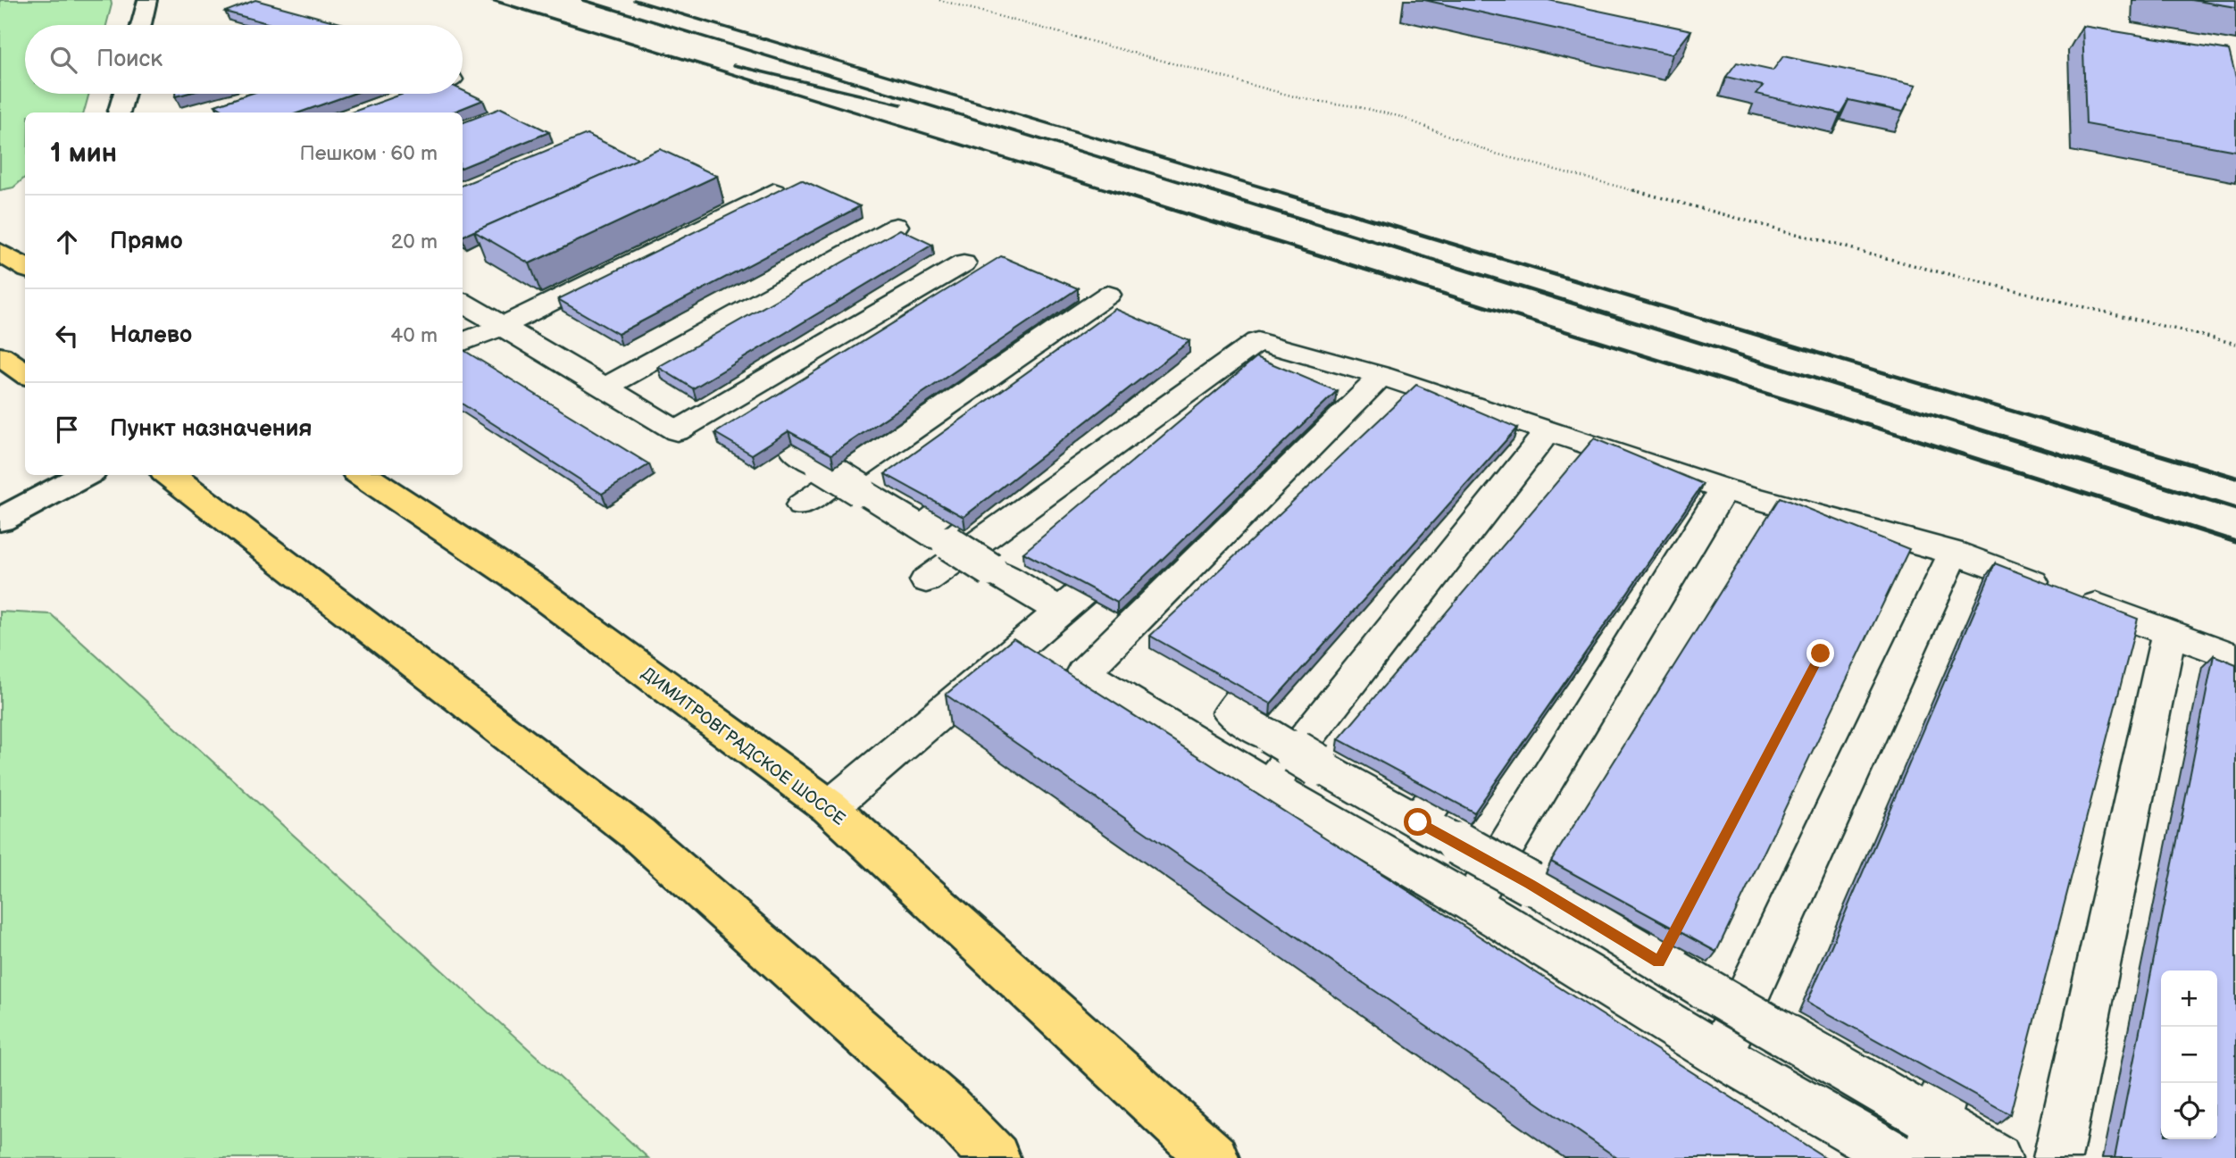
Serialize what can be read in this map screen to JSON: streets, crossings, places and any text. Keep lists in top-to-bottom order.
{
  "streets": {
    "highway": ["ДИМИТРОВГРАДСКОЕ ШОССЕ"]
  },
  "page": {
    "search": "Поиск",
    "heading": ["1 мин", "Пешком · 60 m"],
    "list": [
      ["Прямо", "20 m"],
      ["Налево", "40 m"],
      "Пункт назначения"
    ],
    "map_buttons": ["+", "−"]
  }
}
